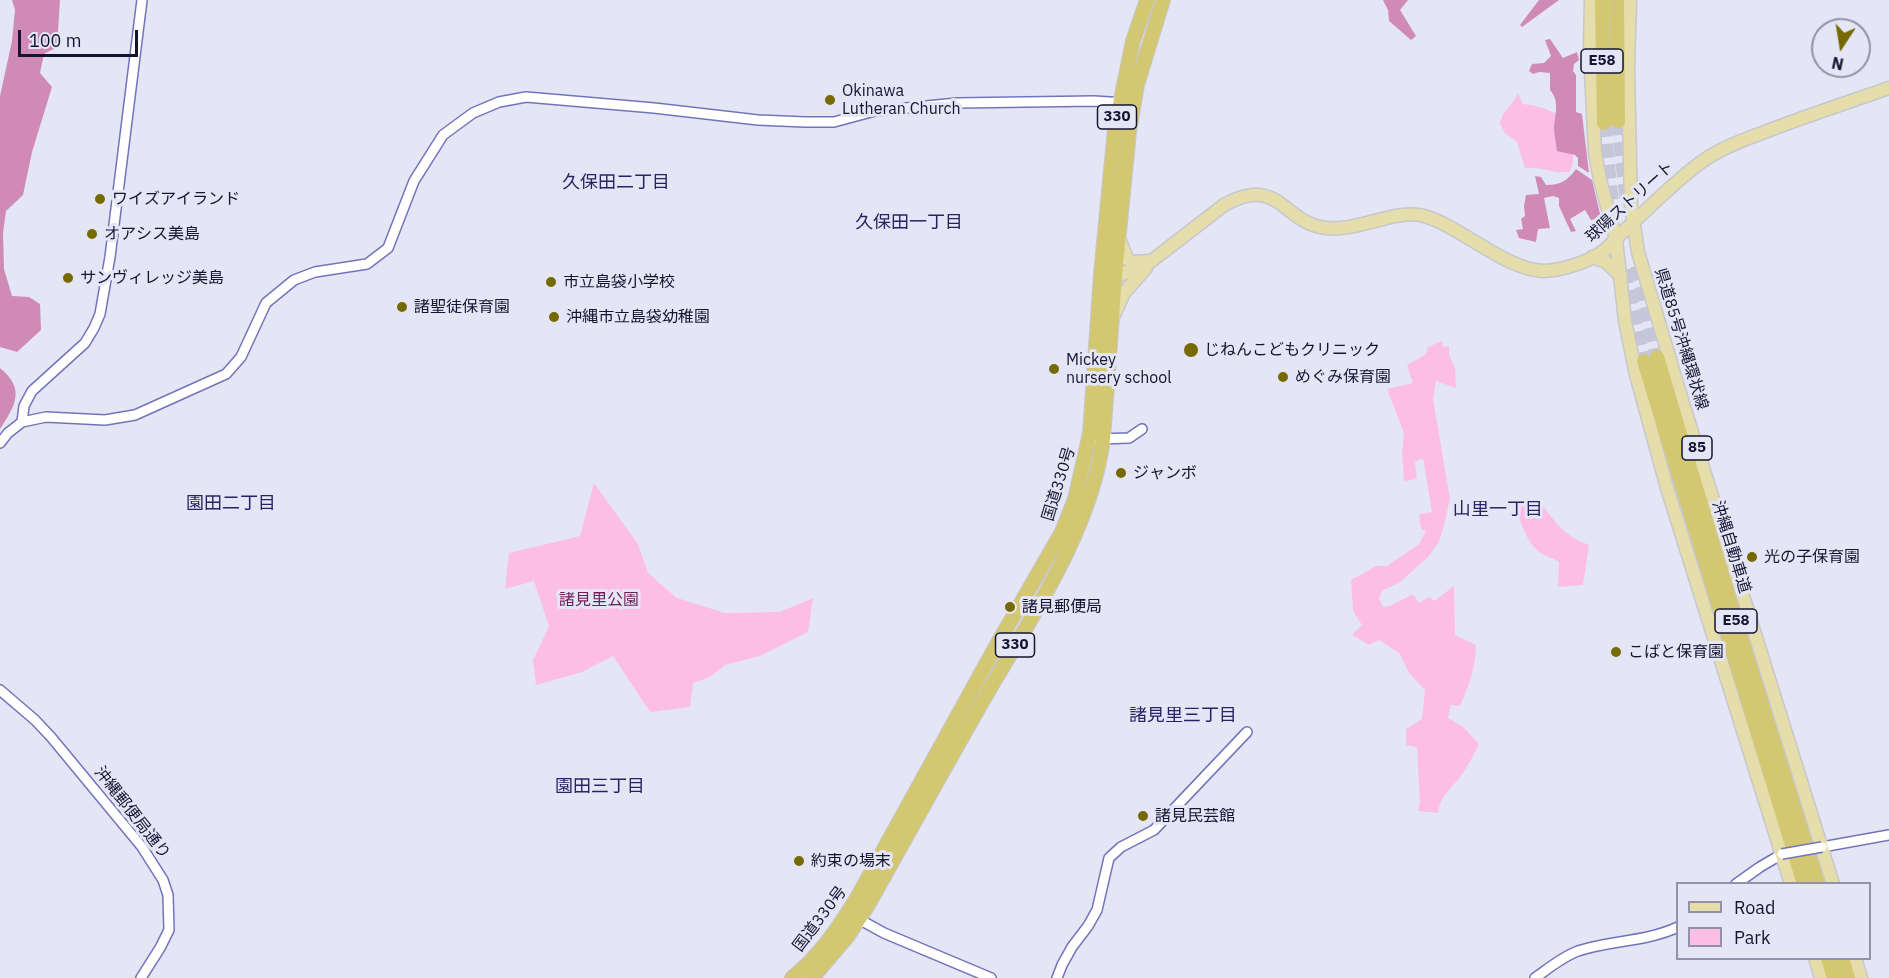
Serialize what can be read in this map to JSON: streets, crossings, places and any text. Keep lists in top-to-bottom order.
{
  "streets": {
    "highway": [
      "E58",
      "330",
      "国道330号",
      "沖縄自動車道"
    ],
    "main road": ["球陽ストリート", "県道85号沖縄環状線", "85"],
    "street": ["沖縄郵便局通り"]
  },
  "crossings": [
    ["球陽ストリート", "県道85号沖縄環状線"],
    ["球陽ストリート", "85"],
    ["球陽ストリート", "国道330号"]
  ],
  "districts": [
    "久保田二丁目",
    "久保田一丁目",
    "園田二丁目",
    "山里一丁目",
    "諸見里三丁目",
    "園田三丁目"
  ],
  "parks": ["諸見里公園"],
  "places": [
    "Okinawa Lutheran Church",
    "ワイズアイランド",
    "オアシス美島",
    "サンヴィレッジ美島",
    "市立島袋小学校",
    "諸聖徒保育園",
    "沖縄市立島袋幼稚園",
    "じねんこどもクリニック",
    "Mickey nursery school",
    "めぐみ保育園",
    "ジャンボ",
    "光の子保育園",
    "諸見郵便局",
    "こばと保育園",
    "諸見民芸館",
    "約束の場末"
  ],
  "legend": ["Road", "Park"],
  "scale_bar": "100 m",
  "north": "bottom"
}
